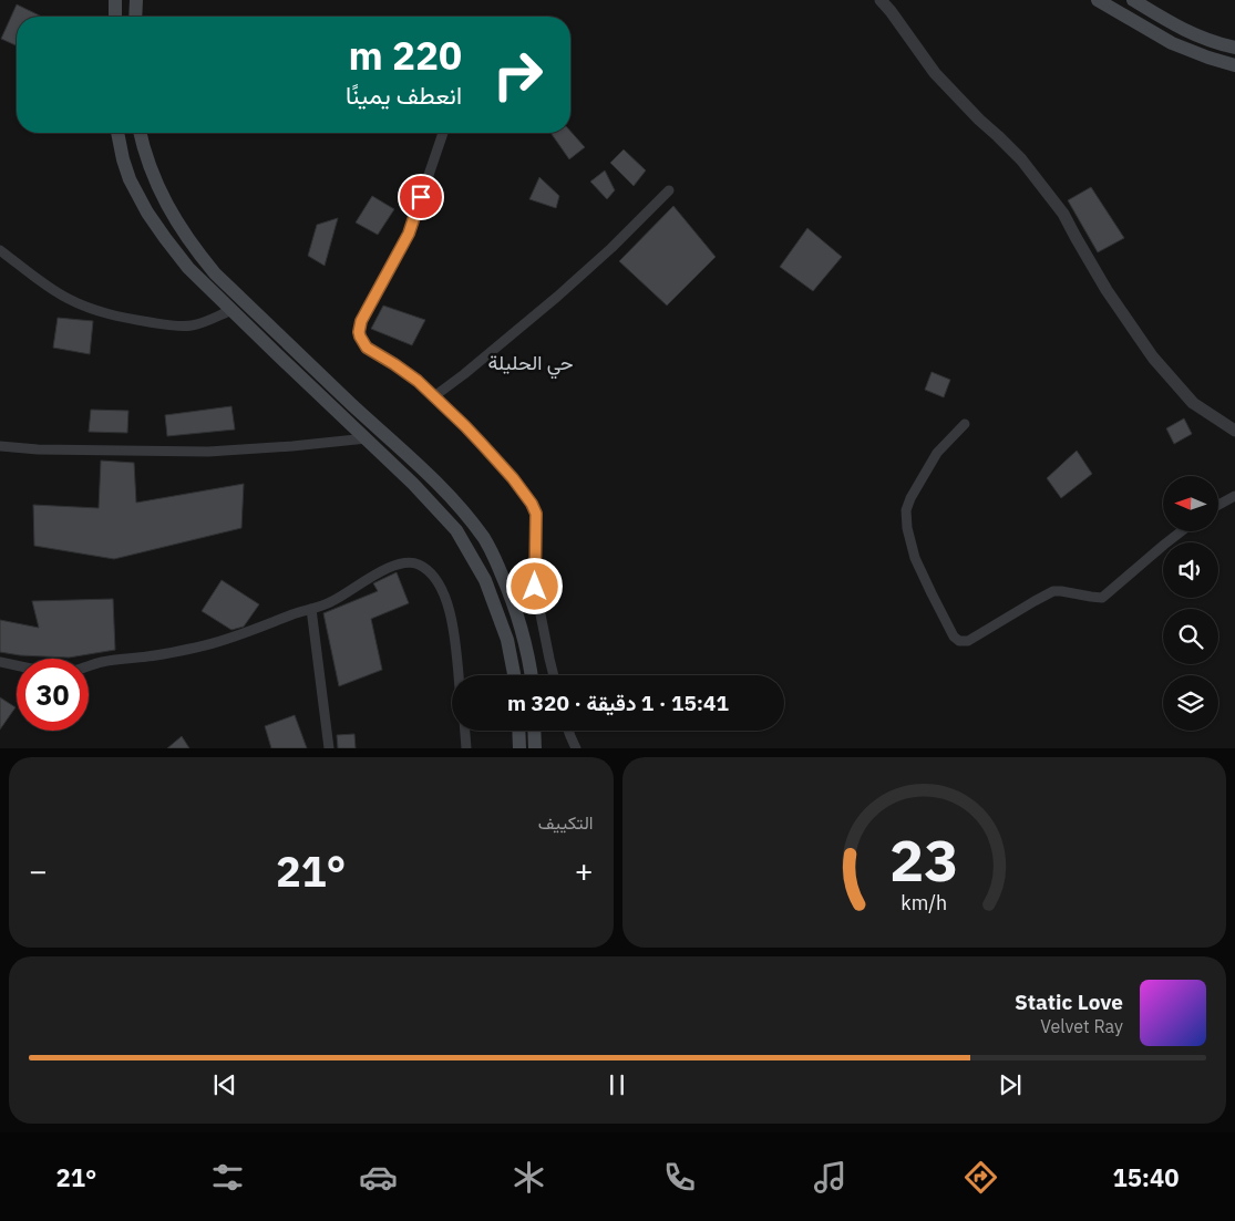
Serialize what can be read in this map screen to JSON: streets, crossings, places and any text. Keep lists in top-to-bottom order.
{
  "districts": ["حي الحليلة"],
  "north": "left",
  "page": {
    "turn": ["220 m", "انعطف يمينًا"],
    "limit": "30",
    "trip": "15:41 · 1 دقيقة · 320 m",
    "tile": "التكييف",
    "heat": ["−", "21°", "+"],
    "song": ["Static Love", "Velvet Ray"],
    "tabs": ["15:40", "21°"],
    "gauge": ["23", "km/h"]
  }
}
